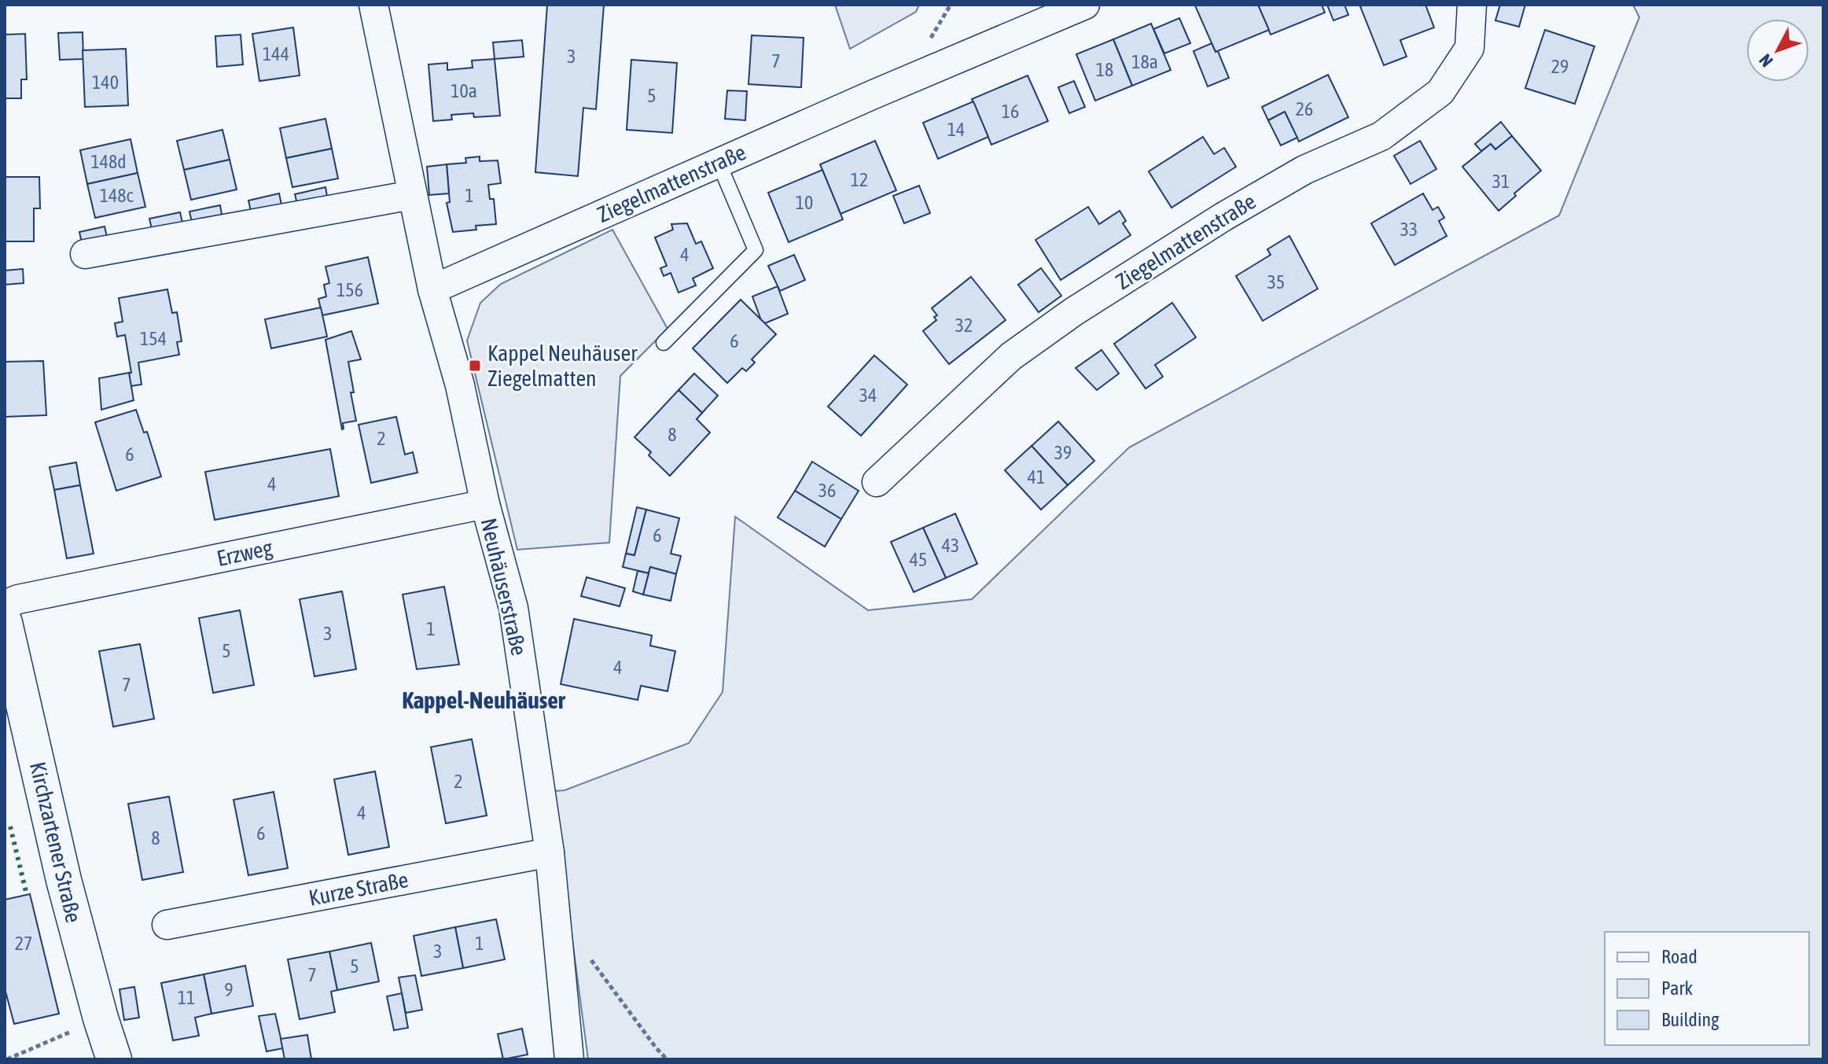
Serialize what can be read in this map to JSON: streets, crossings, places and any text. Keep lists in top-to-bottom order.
{
  "streets": {
    "street": [
      "Ziegelmattenstraße",
      "Erzweg",
      "Neuhäuserstraße",
      "Kirchzartener Straße",
      "Kurze Straße"
    ]
  },
  "crossings": [
    ["Ziegelmattenstraße", "Neuhäuserstraße"],
    ["Erzweg", "Neuhäuserstraße"],
    ["Neuhäuserstraße", "Kurze Straße"]
  ],
  "districts": ["Kappel-Neuhäuser"],
  "places": {
    "transit": ["Kappel Neuhäuser Ziegelmatten"]
  },
  "house_numbers": [
    "144",
    "3",
    "7",
    "18a",
    "29",
    "18",
    "140",
    "10a",
    "5",
    "26",
    "16",
    "14",
    "148d",
    "12",
    "31",
    "148c",
    "1",
    "10",
    "33",
    "4",
    "35",
    "156",
    "32",
    "154",
    "6",
    "34",
    "8",
    "2",
    "39",
    "6",
    "41",
    "4",
    "36",
    "6",
    "43",
    "45",
    "1",
    "3",
    "5",
    "4",
    "7",
    "2",
    "4",
    "6",
    "8",
    "27",
    "1",
    "3",
    "5",
    "7",
    "9",
    "11"
  ],
  "legend": ["Road", "Park", "Building"],
  "north": "bottom left"
}
